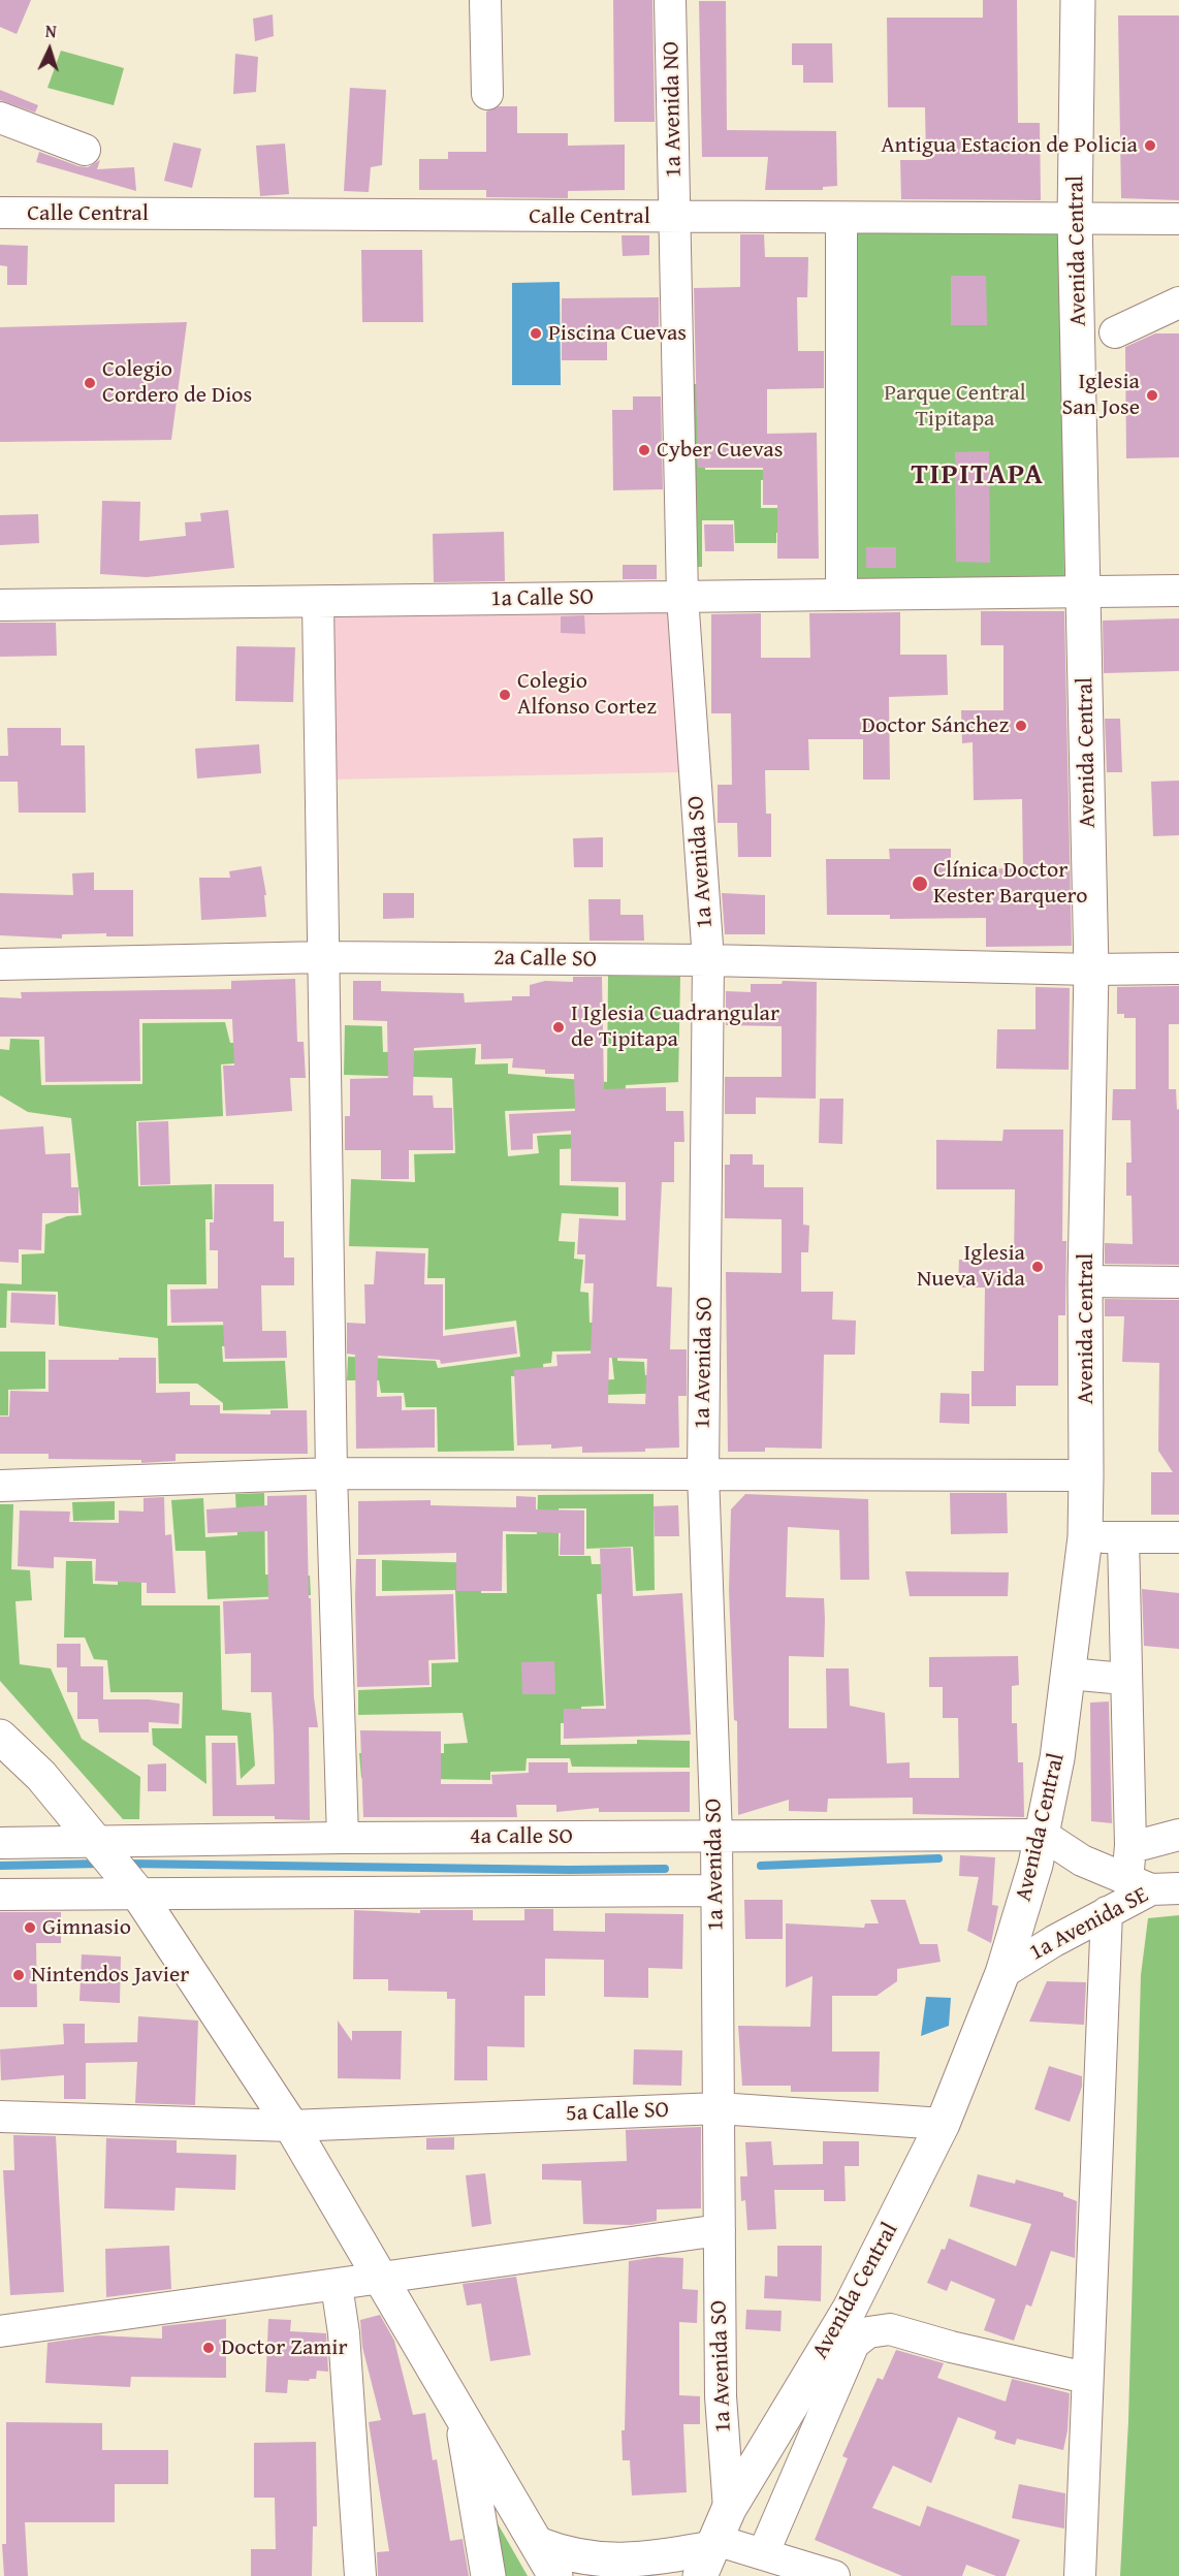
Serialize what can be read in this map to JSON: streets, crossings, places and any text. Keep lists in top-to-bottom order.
{
  "streets": {
    "main road": ["Avenida Central"],
    "street": [
      "1a Avenida NO",
      "Calle Central",
      "1a Calle SO",
      "1a Avenida SO",
      "2a Calle SO",
      "4a Calle SO",
      "1a Avenida SE",
      "5a Calle SO"
    ]
  },
  "crossings": [
    ["1a Avenida NO", "Calle Central"],
    ["1a Avenida NO", "1a Avenida SO"],
    ["Calle Central", "Avenida Central"],
    ["Calle Central", "1a Avenida SO"],
    ["Avenida Central", "1a Calle SO"],
    ["Avenida Central", "1a Avenida SO"],
    ["Avenida Central", "2a Calle SO"],
    ["Avenida Central", "4a Calle SO"],
    ["Avenida Central", "1a Avenida SE"],
    ["Avenida Central", "5a Calle SO"],
    ["1a Calle SO", "1a Avenida SO"],
    ["1a Avenida SO", "2a Calle SO"],
    ["1a Avenida SO", "4a Calle SO"],
    ["1a Avenida SO", "5a Calle SO"]
  ],
  "districts": ["TIPITAPA"],
  "parks": ["Parque Central Tipitapa"],
  "places": [
    "Antigua Estacion de Policia",
    "Piscina Cuevas",
    "Colegio Cordero de Dios",
    "Iglesia San Jose",
    "Cyber Cuevas",
    "Colegio Alfonso Cortez",
    "Doctor Sánchez",
    "Clínica Doctor Kester Barquero",
    "I Iglesia Cuadrangular de Tipitapa",
    "Iglesia Nueva Vida",
    "Gimnasio",
    "Nintendos Javier",
    "Doctor Zamir"
  ],
  "north": "top"
}
